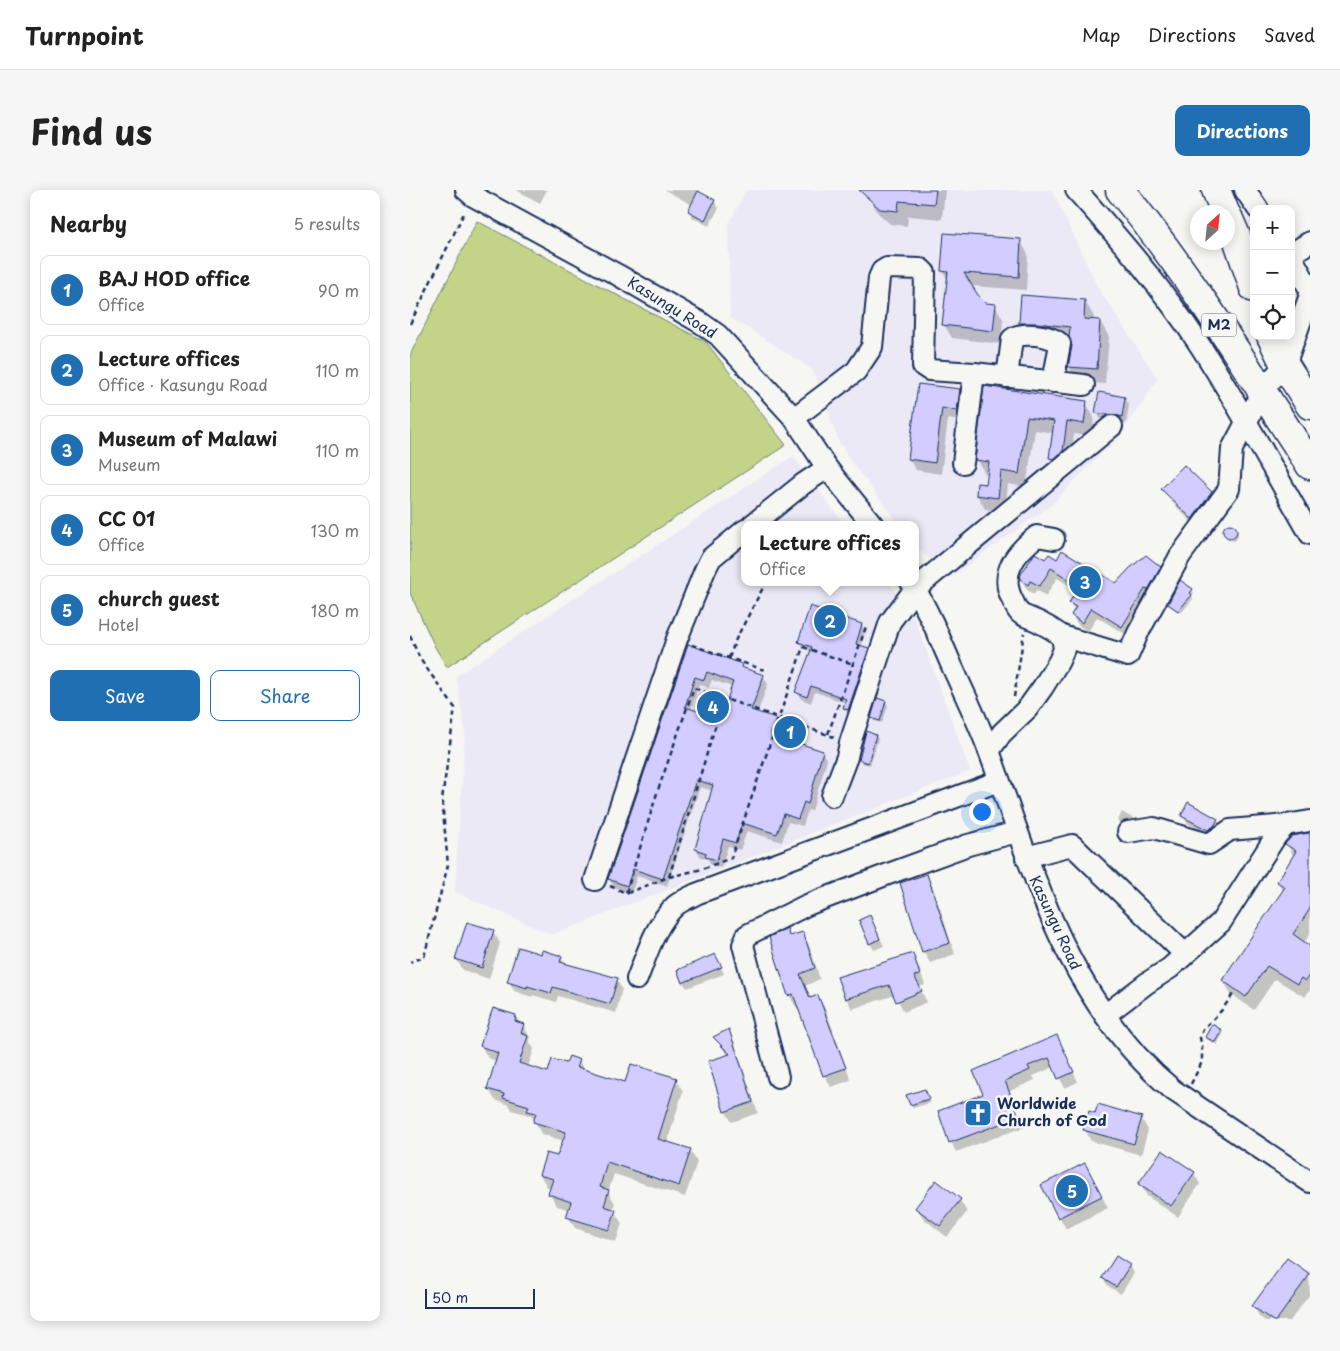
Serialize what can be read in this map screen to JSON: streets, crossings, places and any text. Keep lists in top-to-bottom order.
{
  "streets": {
    "highway": ["M2"],
    "street": ["Kasungu Road"]
  },
  "places": {
    "church": ["Worldwide Church of God"]
  },
  "scale_bar": "50 m",
  "north": "top right",
  "page": {
    "header": "Turnpoint",
    "nav": ["Map", "Directions", "Saved"],
    "title": "Find us",
    "buttons": [
      "Directions",
      ["Save", "Share"]
    ],
    "heading": ["Nearby", "5 results"],
    "map_buttons": ["+", "−"],
    "list": [
      {
        "mark": "1",
        "name": "BAJ HOD office",
        "note": "Office",
        "value": "90 m"
      },
      {
        "mark": "2",
        "name": "Lecture offices",
        "note": "Office · Kasungu Road",
        "value": "110 m"
      },
      {
        "mark": "3",
        "name": "Museum of Malawi",
        "note": "Museum",
        "value": "110 m"
      },
      {
        "mark": "4",
        "name": "CC 01",
        "note": "Office",
        "value": "130 m"
      },
      {
        "mark": "5",
        "name": "church guest",
        "note": "Hotel",
        "value": "180 m"
      }
    ],
    "popup": ["Lecture offices", "Office"],
    "pins": [
      "3",
      "2",
      "4",
      "1",
      "5"
    ],
    "scale": "50 m"
  }
}
